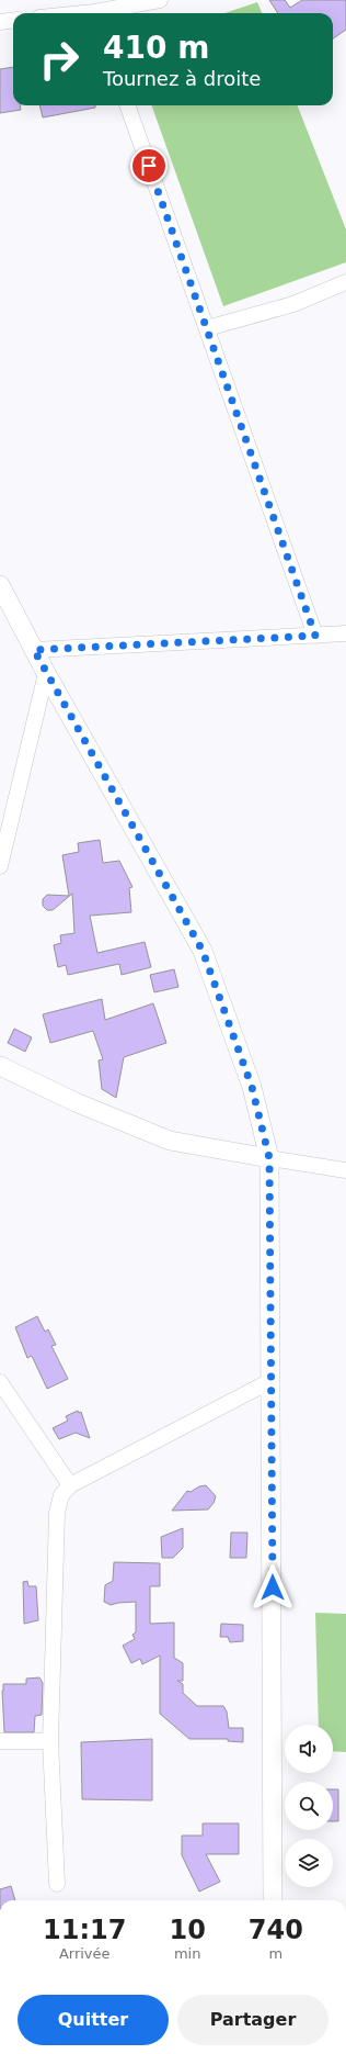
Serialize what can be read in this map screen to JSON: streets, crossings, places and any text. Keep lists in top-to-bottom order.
{
  "page": {
    "turn": ["410 m", "Tournez à droite"],
    "eta": [
      "11:17",
      "Arrivée",
      "10",
      "min",
      "740",
      "m"
    ],
    "buttons": ["Quitter", "Partager"]
  }
}
